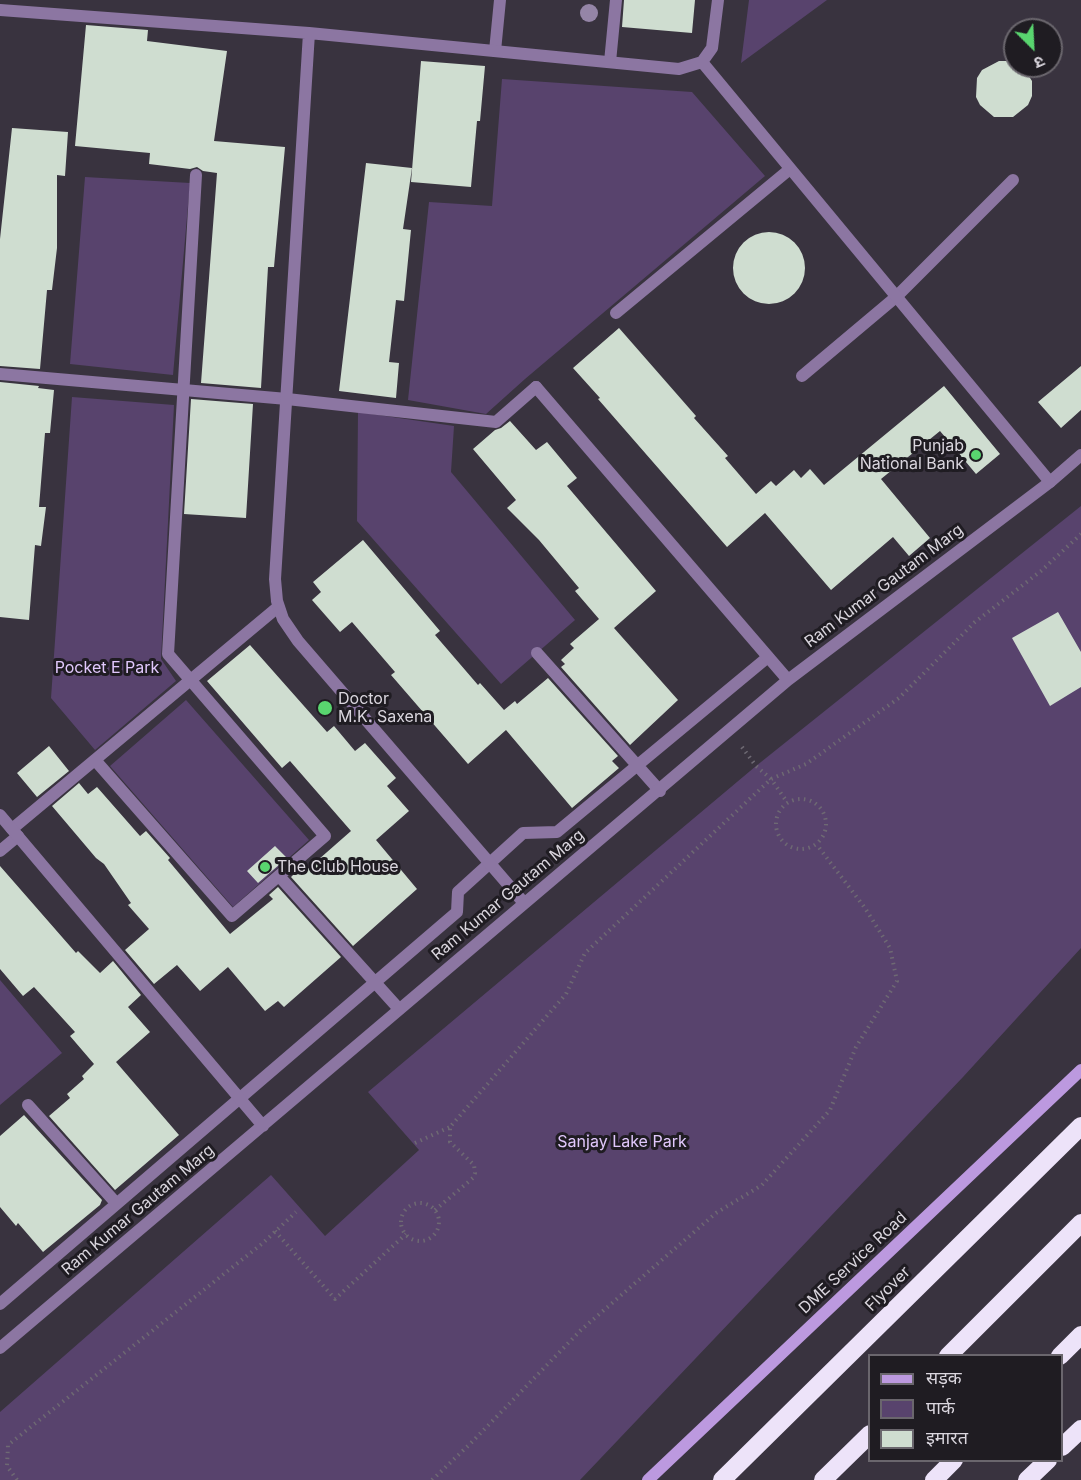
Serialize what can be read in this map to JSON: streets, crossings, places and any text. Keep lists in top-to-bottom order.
{
  "streets": {
    "highway": ["Flyover"],
    "street": ["Ram Kumar Gautam Marg", "DME Service Road"]
  },
  "parks": ["Pocket E Park", "Sanjay Lake Park"],
  "places": ["Punjab National Bank", "Doctor M.K. Saxena", "The Club House"],
  "legend": ["सड़क", "पार्क", "इमारत"],
  "north": "bottom right"
}
